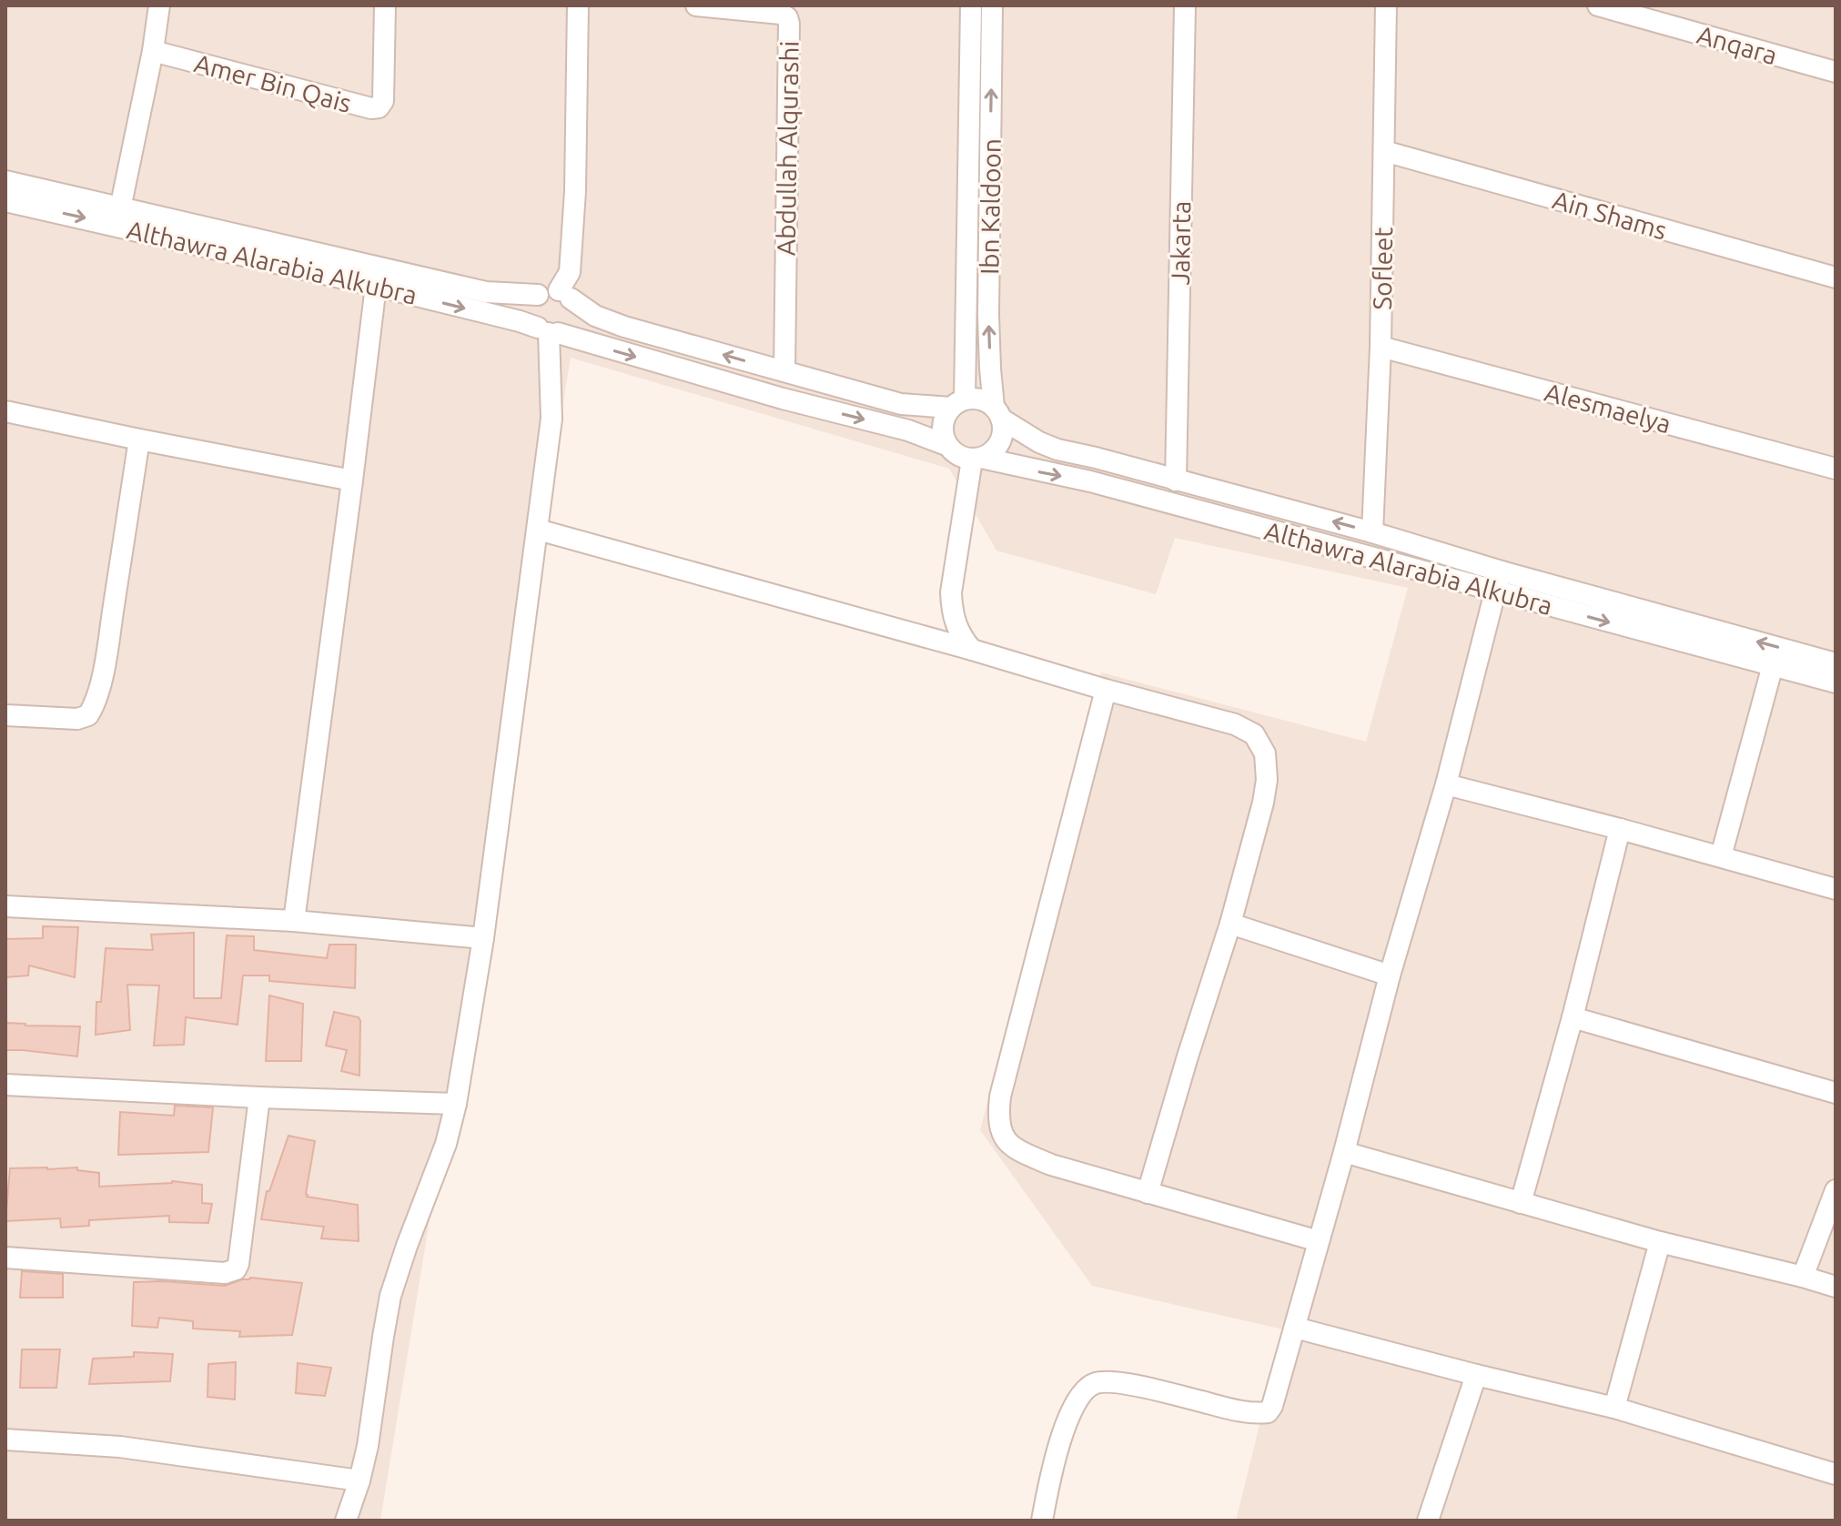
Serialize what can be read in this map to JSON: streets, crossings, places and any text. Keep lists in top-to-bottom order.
{
  "streets": {
    "street": [
      "Anqara",
      "Amer Bin Qais",
      "Abdullah Alqurashi",
      "Ibn Kaldoon",
      "Ain Shams",
      "Jakarta",
      "Althawra Alarabia Alkubra",
      "Sofleet",
      "Alesmaelya"
    ]
  },
  "crossings": [
    ["Ibn Kaldoon", "Althawra Alarabia Alkubra"],
    ["Ain Shams", "Sofleet"],
    ["Jakarta", "Althawra Alarabia Alkubra"],
    ["Althawra Alarabia Alkubra", "Sofleet"],
    ["Sofleet", "Alesmaelya"]
  ]
}
